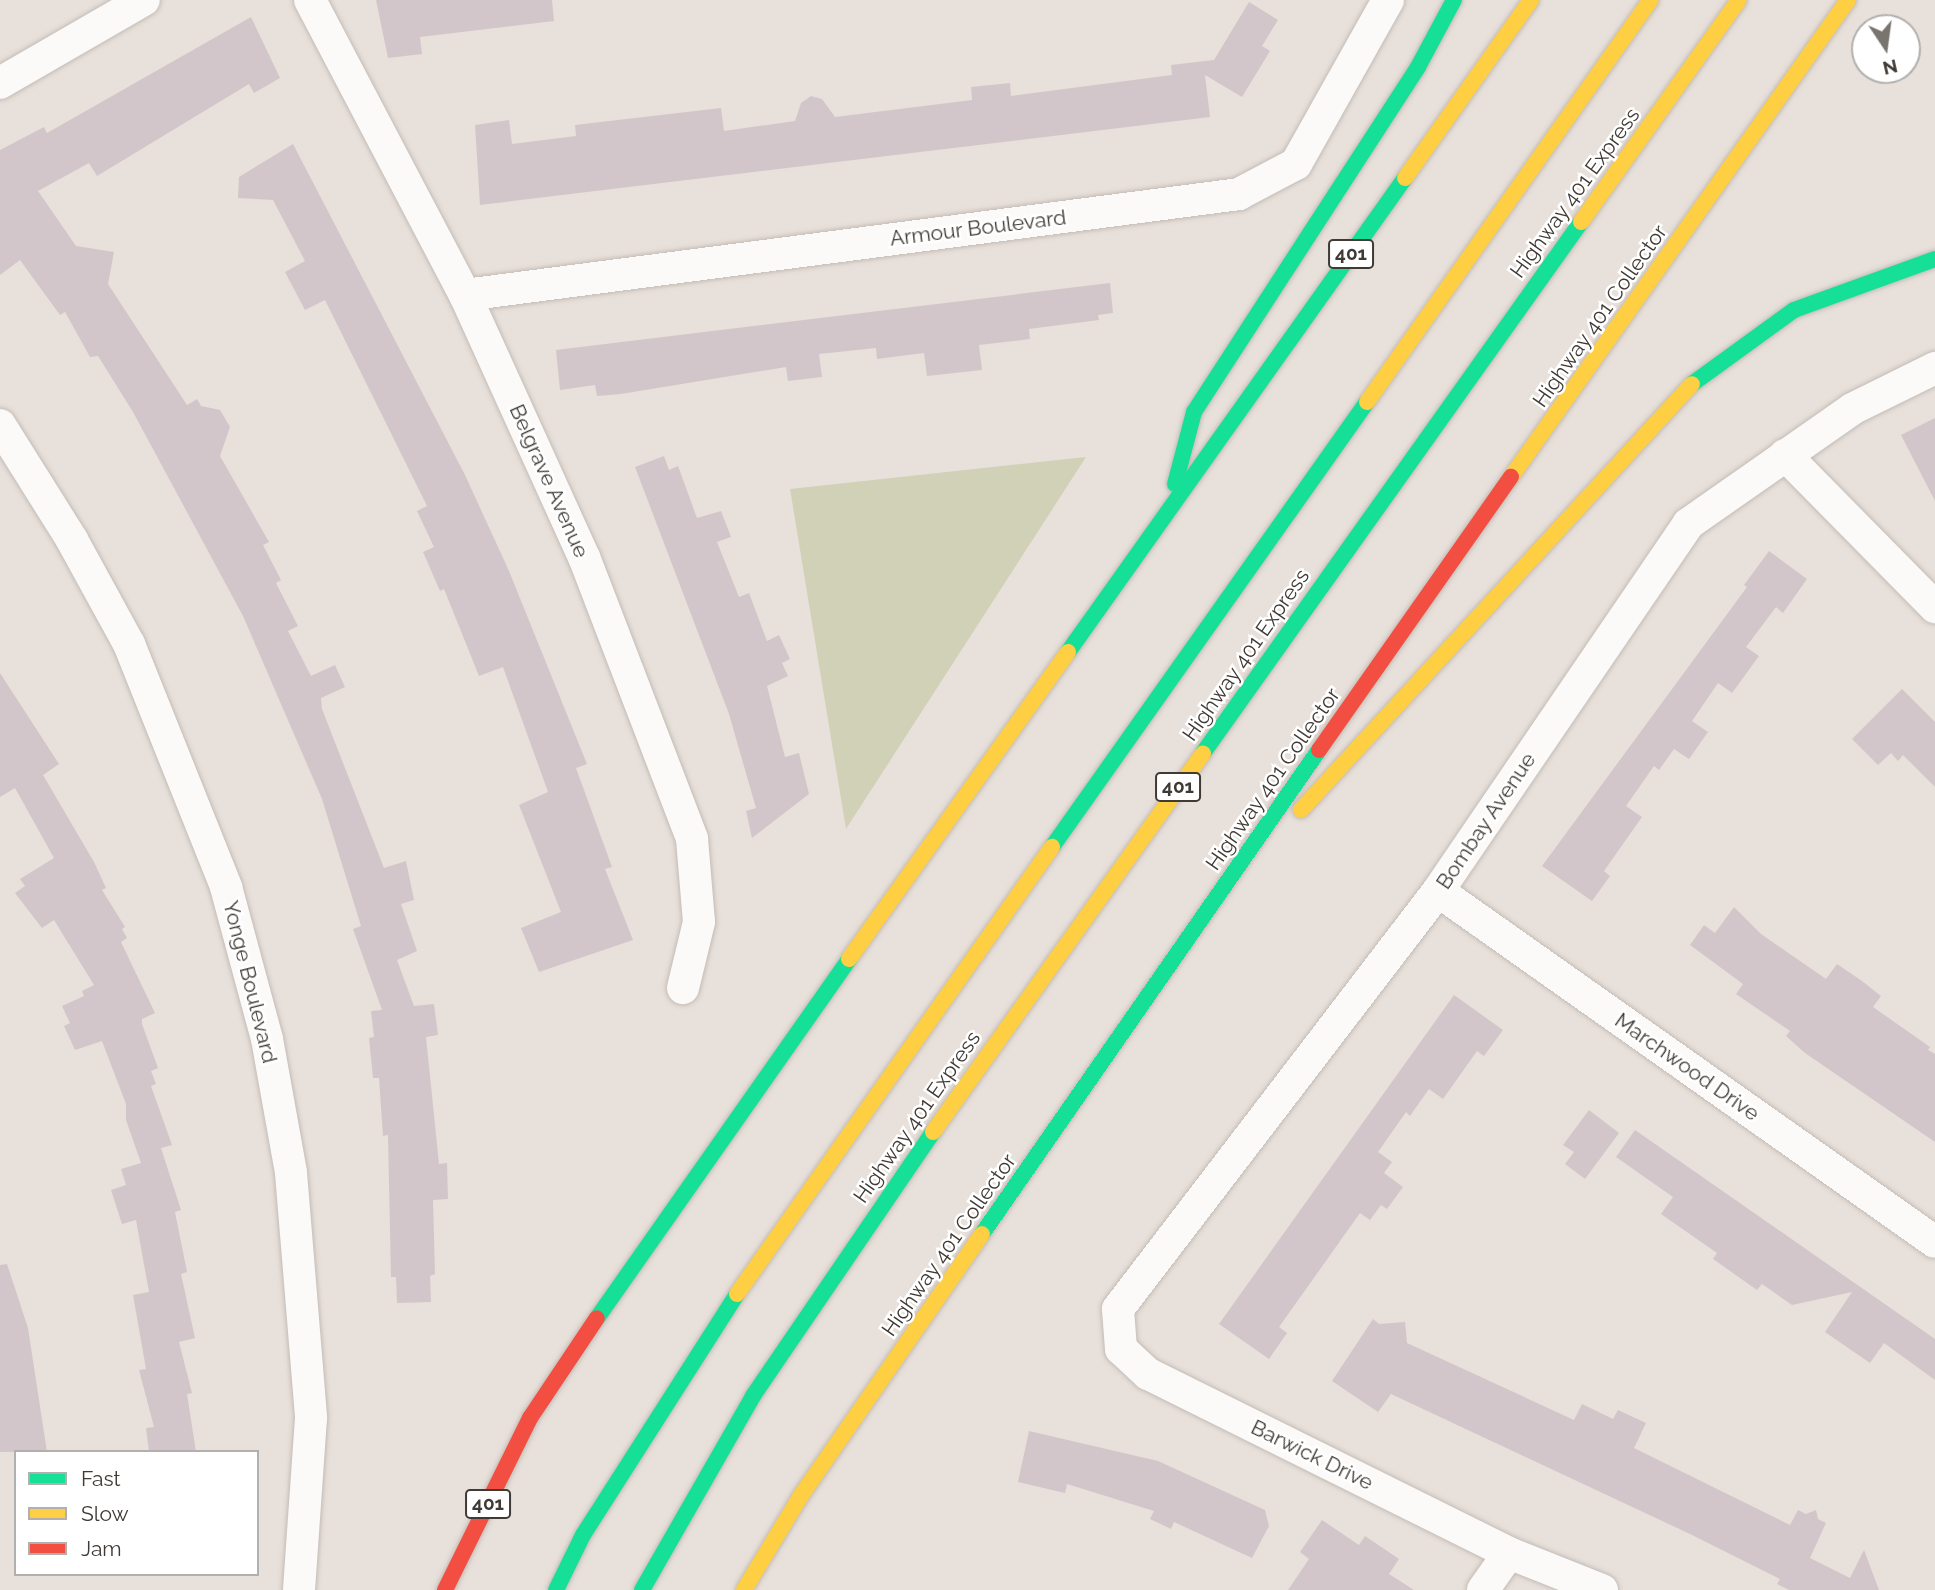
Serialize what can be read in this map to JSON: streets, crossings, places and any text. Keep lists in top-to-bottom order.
{
  "streets": {
    "highway": ["Highway 401 Express", "401", "Highway 401 Collector"],
    "street": [
      "Armour Boulevard",
      "Belgrave Avenue",
      "Bombay Avenue",
      "Yonge Boulevard",
      "Marchwood Drive",
      "Barwick Drive"
    ]
  },
  "crossings": [
    ["Armour Boulevard", "Belgrave Avenue"],
    ["Bombay Avenue", "Marchwood Drive"],
    ["Bombay Avenue", "Barwick Drive"]
  ],
  "legend": ["Fast", "Slow", "Jam"],
  "north": "bottom"
}
